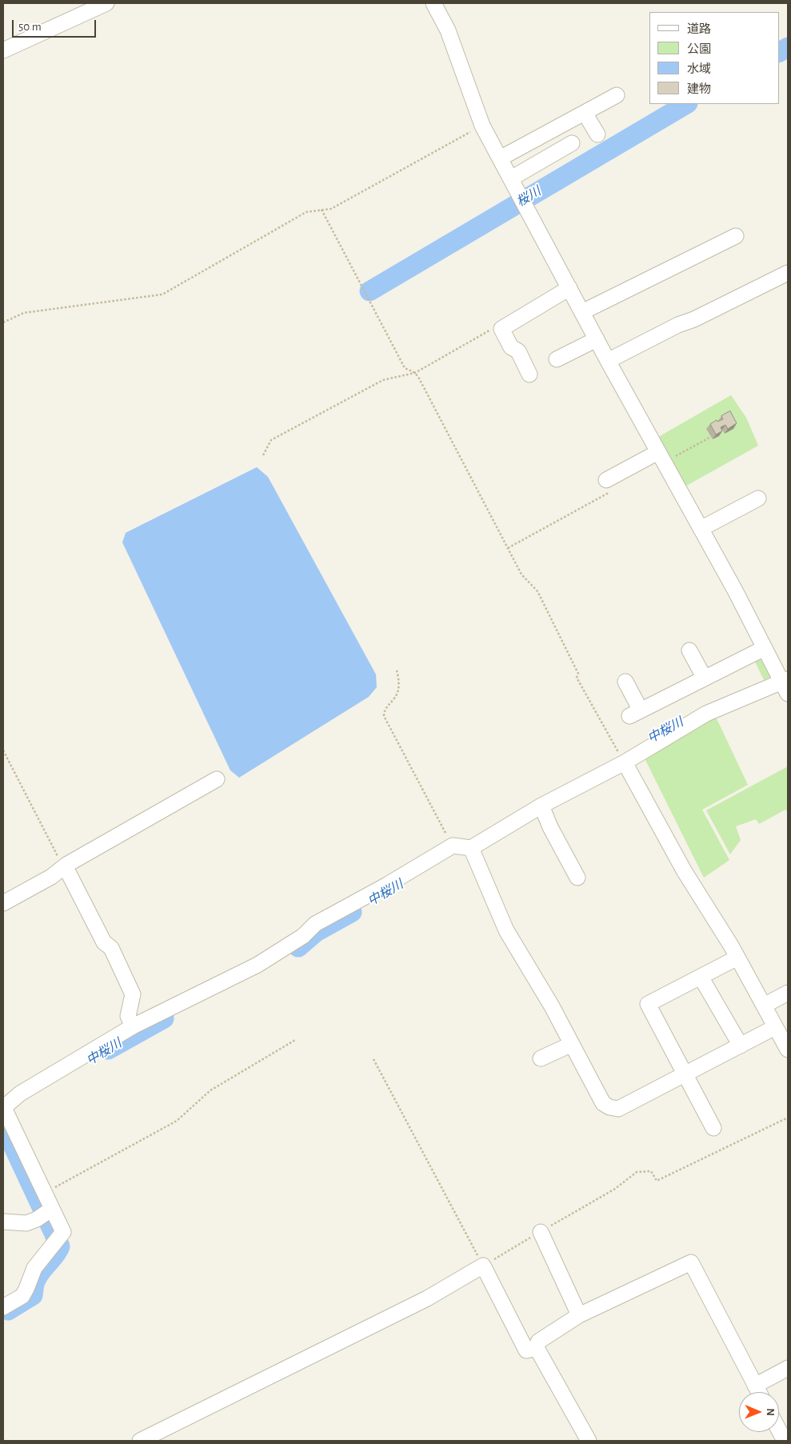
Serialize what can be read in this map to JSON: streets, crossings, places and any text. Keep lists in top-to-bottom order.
{
  "water": ["桜川", "中桜川"],
  "legend": [
    "道路",
    "公園",
    "水域",
    "建物"
  ],
  "scale_bar": "50 m",
  "north": "right"
}
